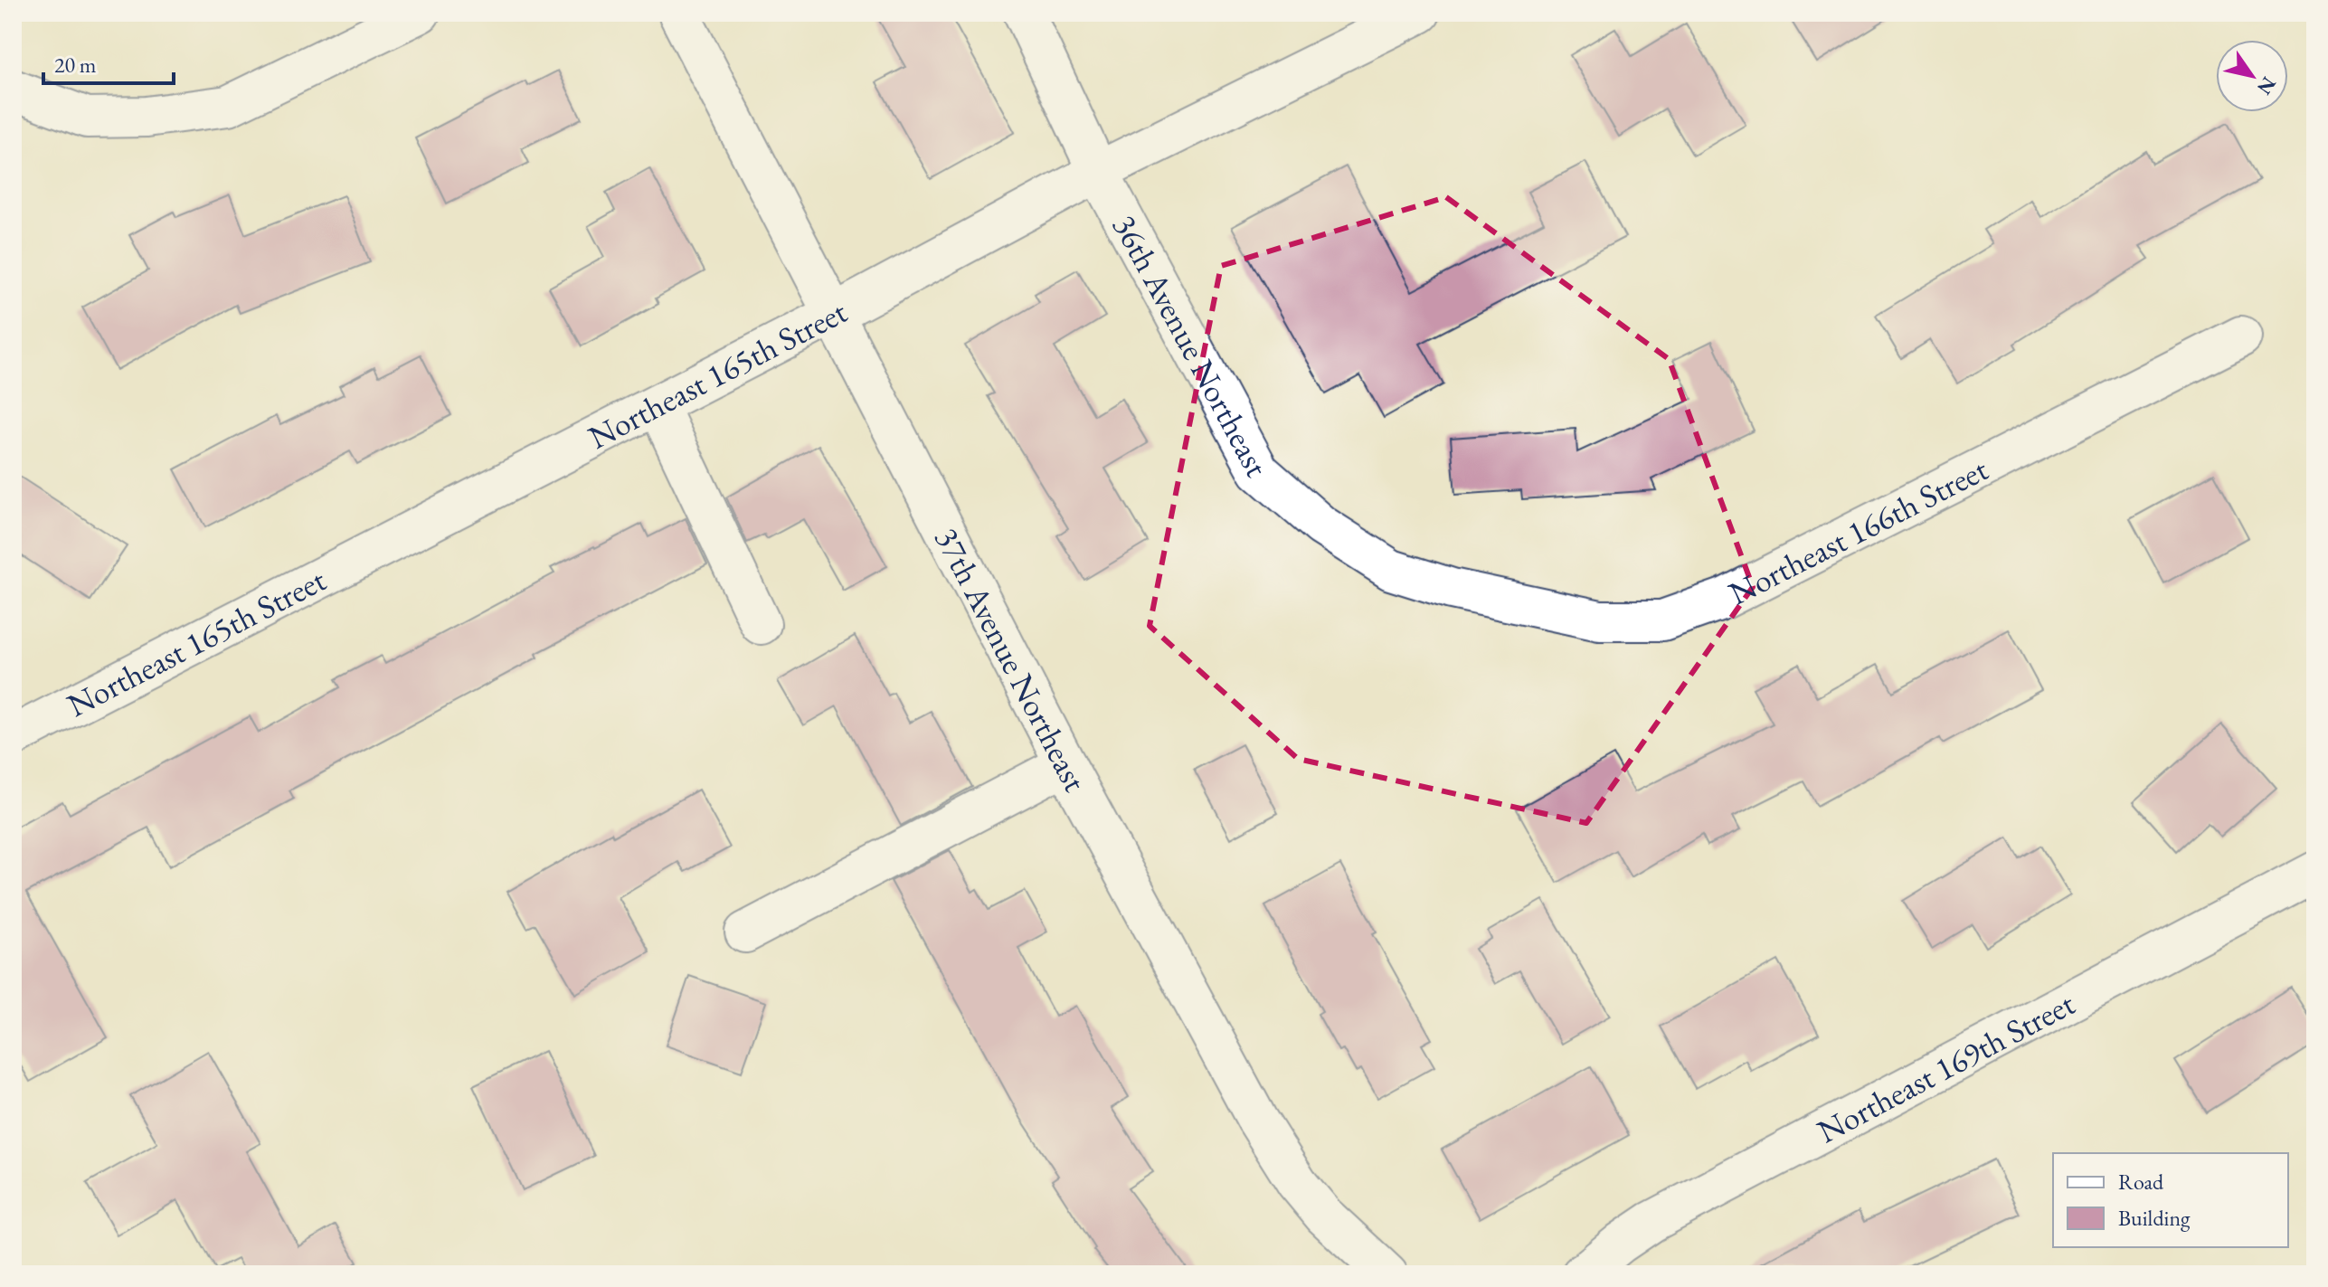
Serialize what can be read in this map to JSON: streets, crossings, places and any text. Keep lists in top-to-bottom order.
{
  "streets": {
    "street": [
      "36th Avenue Northeast",
      "Northeast 165th Street",
      "Northeast 166th Street",
      "37th Avenue Northeast",
      "Northeast 169th Street"
    ]
  },
  "crossings": [
    ["36th Avenue Northeast", "Northeast 165th Street"],
    ["36th Avenue Northeast", "Northeast 166th Street"],
    ["Northeast 165th Street", "37th Avenue Northeast"]
  ],
  "legend": ["Road", "Building"],
  "scale_bar": "20 m",
  "north": "bottom right"
}
